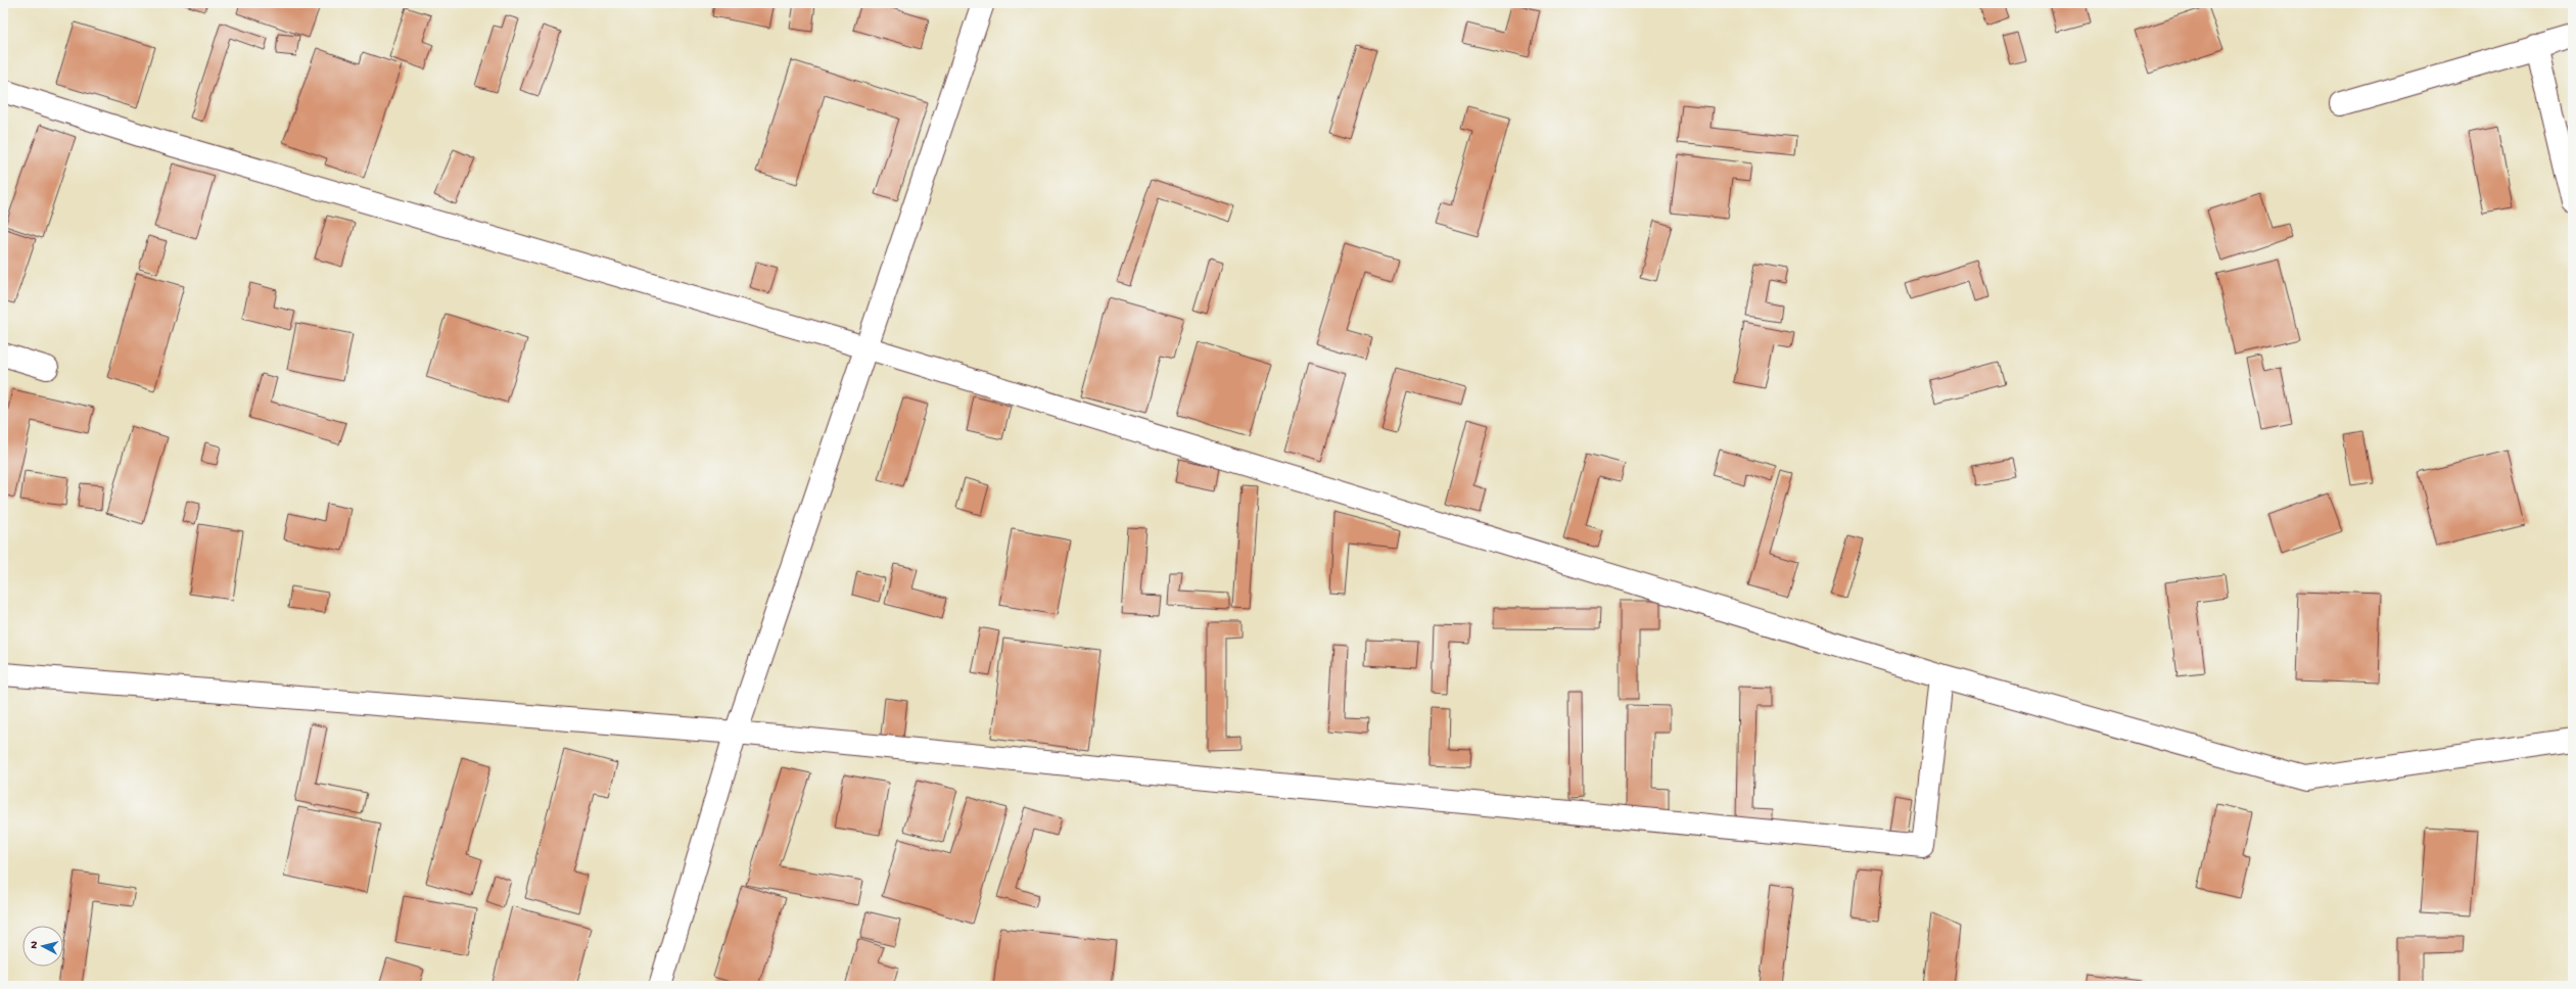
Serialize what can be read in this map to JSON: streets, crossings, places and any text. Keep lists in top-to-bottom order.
{
  "north": "left"
}
